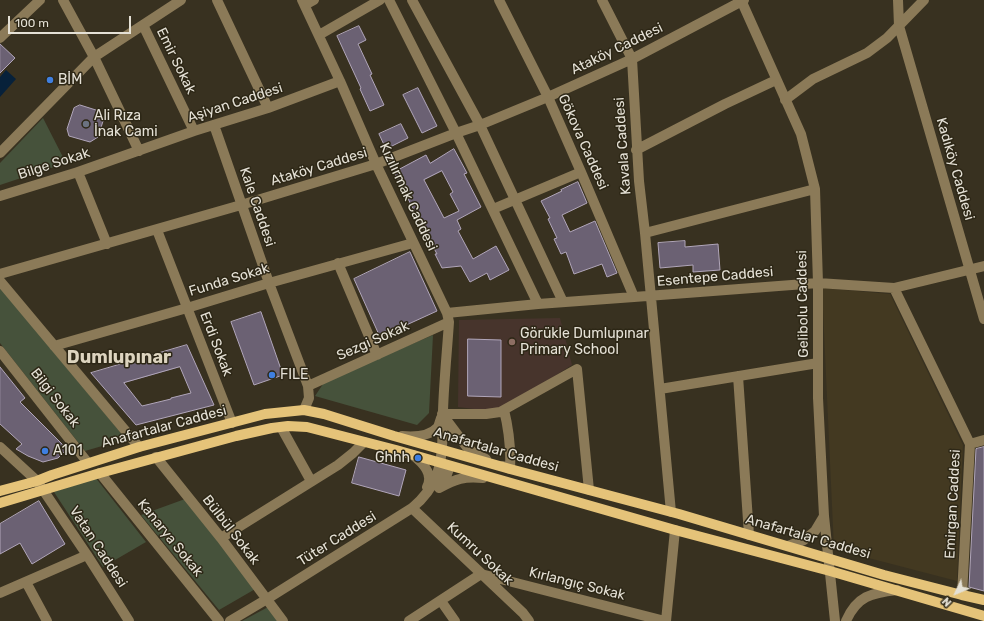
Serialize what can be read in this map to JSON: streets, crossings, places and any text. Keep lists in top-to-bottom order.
{
  "streets": {
    "main road": ["Anafartalar Caddesi"],
    "street": [
      "Ataköy Caddesi",
      "Emir Sokak",
      "Aşiyan Caddesi",
      "Gökova Caddesi",
      "Kavala Caddesi",
      "Bilge Sokak",
      "Kadıköy Caddesi",
      "Kızılırmak Caddesi",
      "Kale Caddesi",
      "Esentepe Caddesi",
      "Funda Sokak",
      "Gelibolu Caddesi",
      "Sezgi Sokak",
      "Erdi Sokak",
      "Bilgi Sokak",
      "Emirgan Caddesi",
      "Bülbül Sokak",
      "Kanarya Sokak",
      "Tüter Caddesi",
      "Vatan Caddesi",
      "Kumru Sokak",
      "Kırlangıç Sokak"
    ]
  },
  "crossings": [
    ["Ataköy Caddesi", "Gökova Caddesi"],
    ["Ataköy Caddesi", "Kavala Caddesi"],
    ["Ataköy Caddesi", "Kızılırmak Caddesi"],
    ["Ataköy Caddesi", "Kale Caddesi"],
    ["Ataköy Caddesi", "Gelibolu Caddesi"],
    ["Ataköy Caddesi", "Erdi Sokak"],
    ["Emir Sokak", "Aşiyan Caddesi"],
    ["Aşiyan Caddesi", "Bilge Sokak"],
    ["Aşiyan Caddesi", "Kızılırmak Caddesi"],
    ["Aşiyan Caddesi", "Kale Caddesi"],
    ["Gökova Caddesi", "Esentepe Caddesi"],
    ["Kavala Caddesi", "Esentepe Caddesi"],
    ["Kavala Caddesi", "Anafartalar Caddesi"],
    ["Kadıköy Caddesi", "Esentepe Caddesi"],
    ["Kızılırmak Caddesi", "Esentepe Caddesi"],
    ["Kızılırmak Caddesi", "Funda Sokak"],
    ["Kızılırmak Caddesi", "Sezgi Sokak"],
    ["Kale Caddesi", "Funda Sokak"],
    ["Kale Caddesi", "Sezgi Sokak"],
    ["Kale Caddesi", "Anafartalar Caddesi"],
    ["Esentepe Caddesi", "Gelibolu Caddesi"],
    ["Esentepe Caddesi", "Sezgi Sokak"],
    ["Esentepe Caddesi", "Emirgan Caddesi"],
    ["Funda Sokak", "Erdi Sokak"],
    ["Gelibolu Caddesi", "Anafartalar Caddesi"],
    ["Erdi Sokak", "Anafartalar Caddesi"],
    ["Bilgi Sokak", "Anafartalar Caddesi"],
    ["Anafartalar Caddesi", "Emirgan Caddesi"],
    ["Anafartalar Caddesi", "Bülbül Sokak"],
    ["Anafartalar Caddesi", "Kanarya Sokak"],
    ["Anafartalar Caddesi", "Tüter Caddesi"],
    ["Anafartalar Caddesi", "Vatan Caddesi"],
    ["Bülbül Sokak", "Tüter Caddesi"],
    ["Tüter Caddesi", "Kumru Sokak"],
    ["Kumru Sokak", "Kırlangıç Sokak"]
  ],
  "districts": ["Dumlupınar"],
  "places": [
    "BİM",
    "Ali Rıza İnak Cami",
    "Görükle Dumlupınar Primary School",
    "FILE",
    "A101",
    "Ghhh"
  ],
  "scale_bar": "100 m",
  "north": "bottom left"
}
